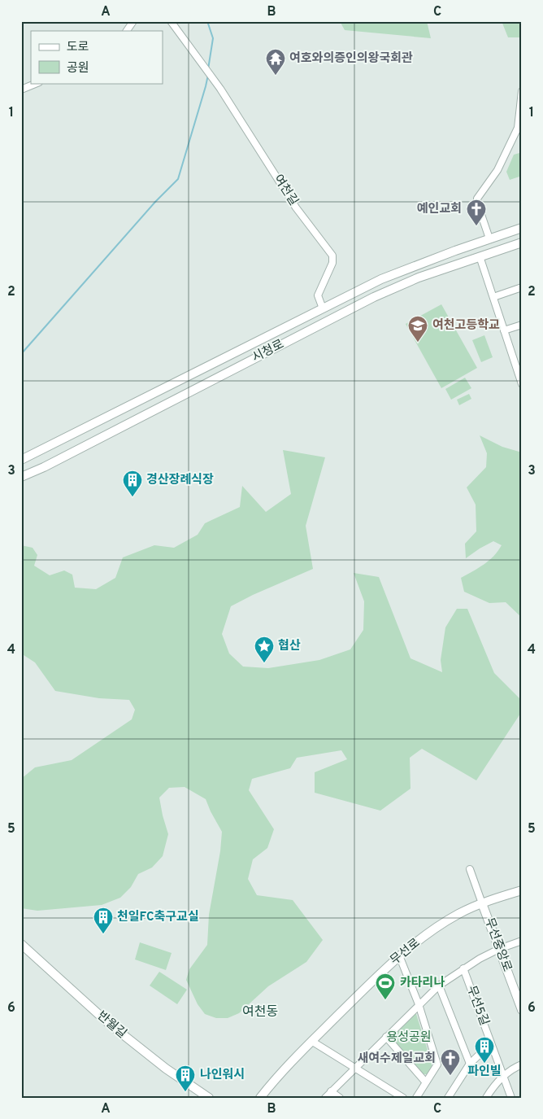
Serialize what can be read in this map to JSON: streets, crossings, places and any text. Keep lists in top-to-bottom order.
{
  "streets": {
    "street": [
      "여천길",
      "시청로",
      "무선중앙로",
      "무선로",
      "무선5길",
      "반월길"
    ]
  },
  "crossings": [
    ["여천길", "시청로"],
    ["무선중앙로", "무선로"]
  ],
  "districts": ["여천동"],
  "parks": ["용성공원"],
  "places": {
    "temple": ["여호와의증인의왕국회관"],
    "church": ["예인교회", "새여수제일교회"],
    "school or university": ["여천고등학교"],
    "building": [
      "경산장례식장",
      "천일FC축구교실",
      "파인빌",
      "나인워시"
    ],
    "place": ["협산"],
    "sports": ["카타리나"]
  },
  "legend": ["도로", "공원"],
  "grid": {
    "columns": ["A", "B", "C"],
    "rows": [
      "1",
      "2",
      "3",
      "4",
      "5",
      "6"
    ]
  }
}
